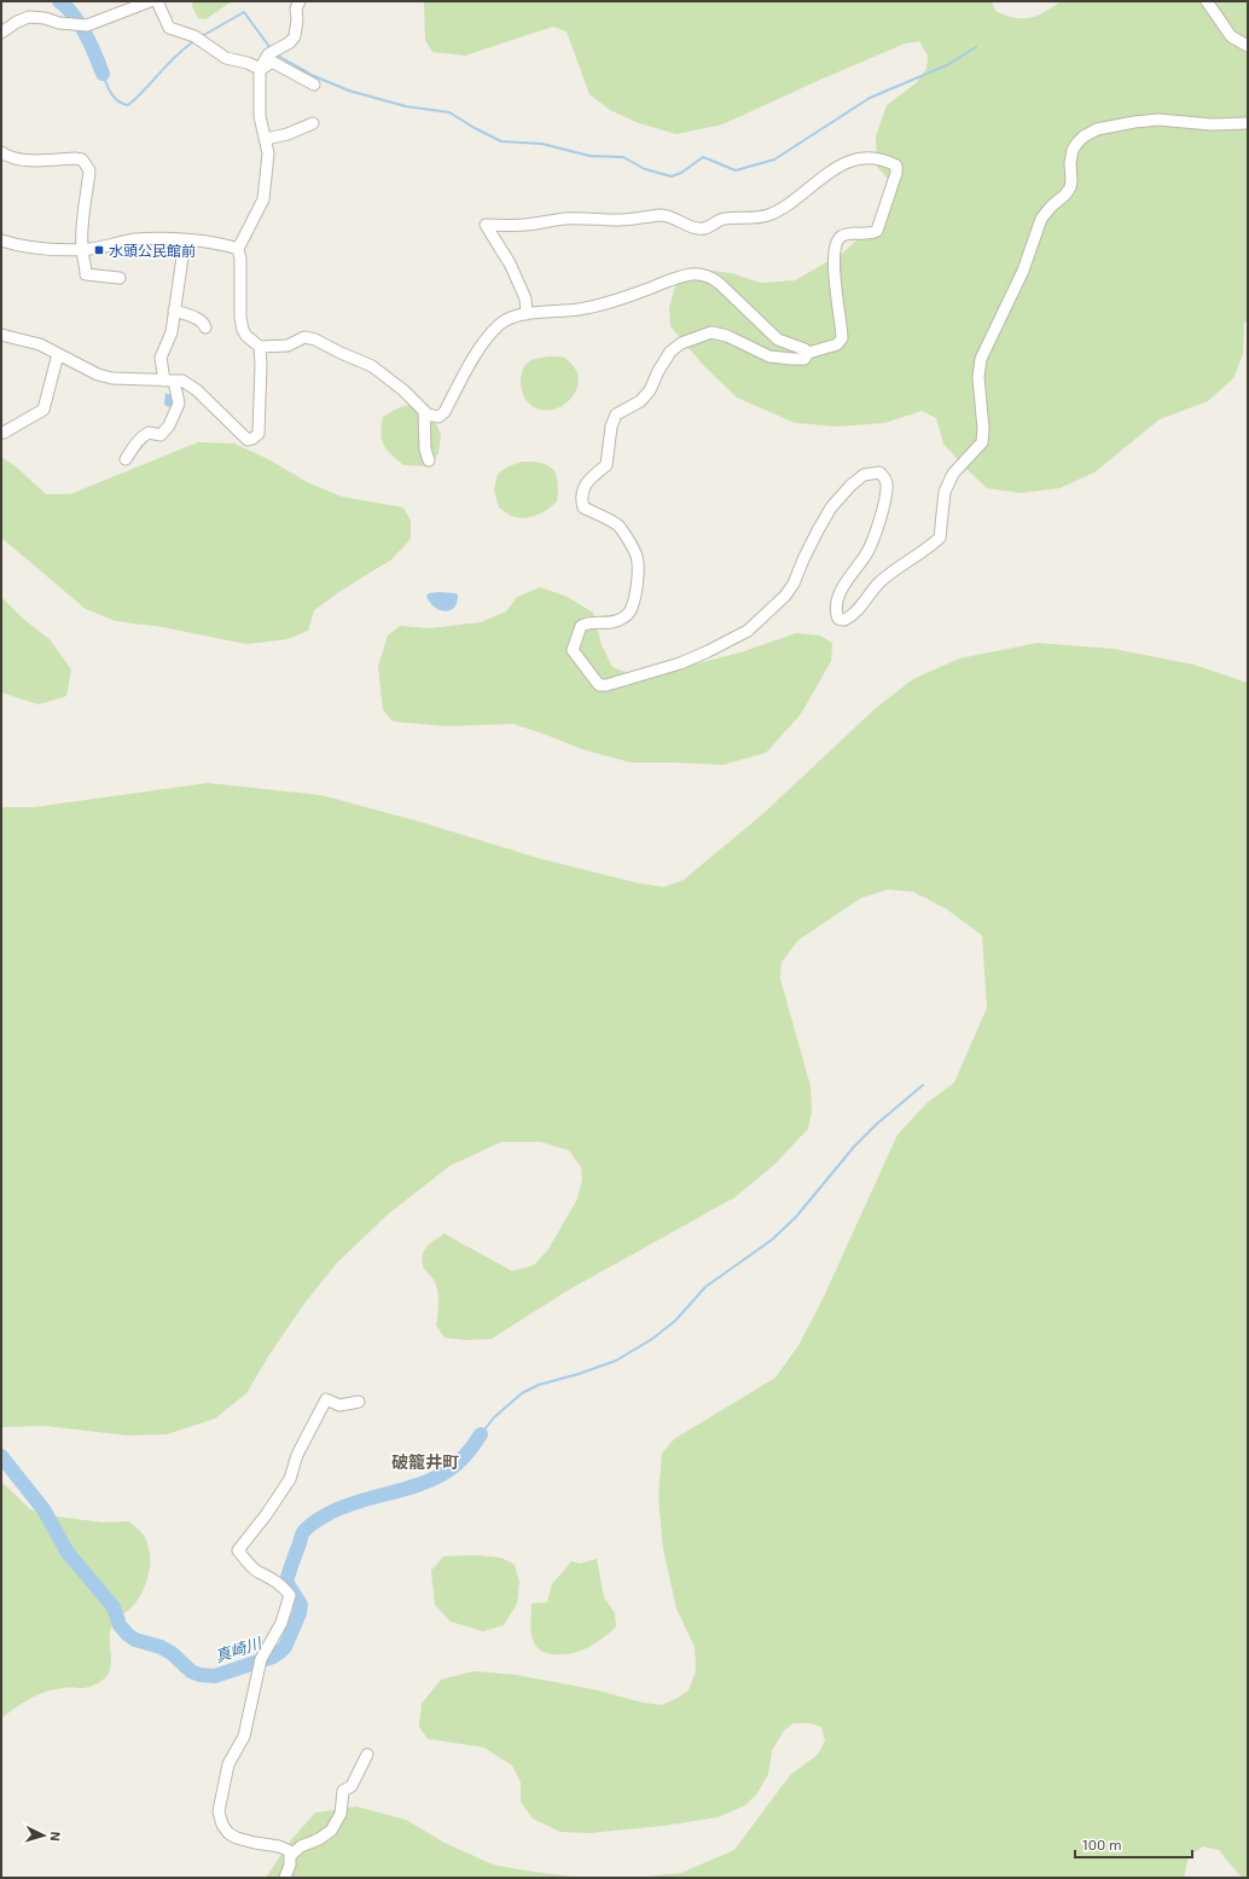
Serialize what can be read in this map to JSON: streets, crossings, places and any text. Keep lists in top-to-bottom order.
{
  "districts": ["破籠井町"],
  "water": ["真崎川"],
  "places": {
    "transit": ["水頭公民館前"]
  },
  "scale_bar": "100 m",
  "north": "right"
}
